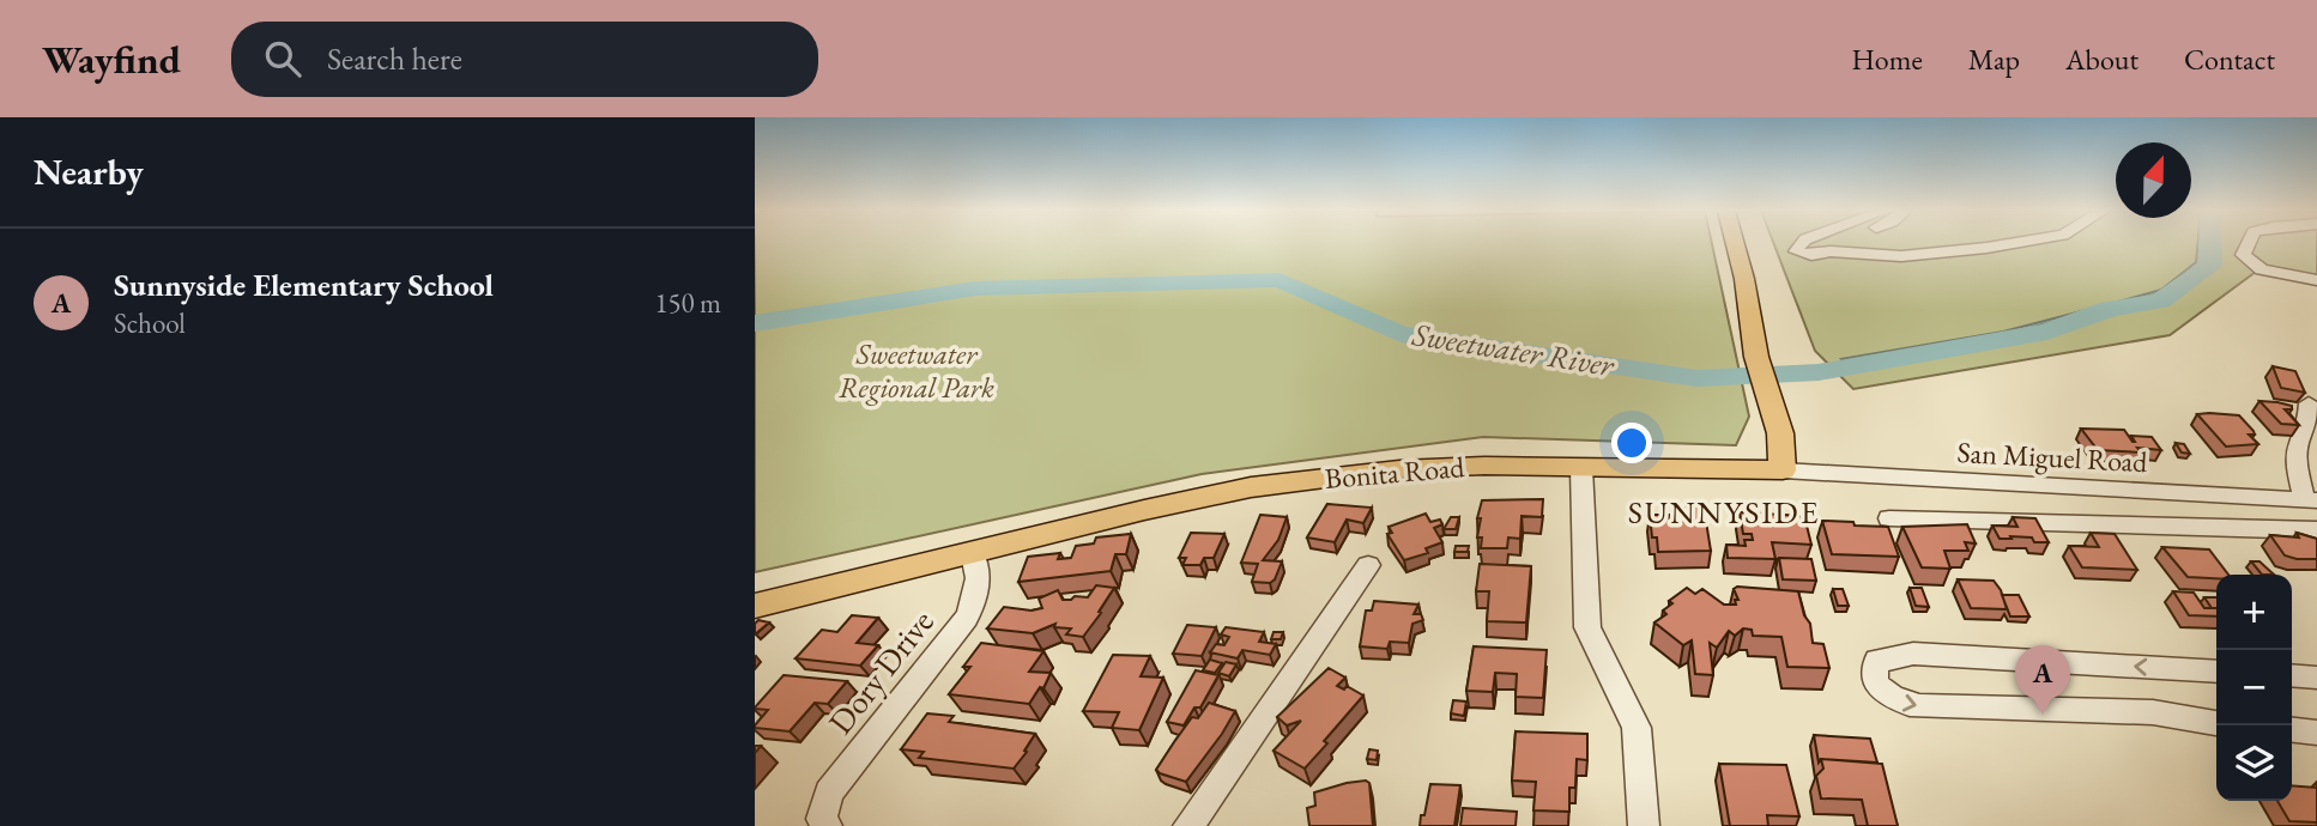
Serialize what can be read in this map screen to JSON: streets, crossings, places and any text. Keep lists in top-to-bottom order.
{
  "streets": {
    "main road": ["Bonita Road"],
    "street": ["San Miguel Road", "Dory Drive"]
  },
  "crossings": [
    ["San Miguel Road", "Bonita Road"],
    ["Bonita Road", "Dory Drive"]
  ],
  "districts": ["SUNNYSIDE"],
  "water": ["Sweetwater River"],
  "parks": ["Sweetwater Regional Park"],
  "north": "top",
  "page": {
    "header": "Wayfind",
    "search": "Search here",
    "nav": [
      "Home",
      "Map",
      "About",
      "Contact"
    ],
    "heading": "Nearby",
    "list": [
      {
        "mark": "A",
        "name": "Sunnyside Elementary School",
        "note": "School",
        "value": "150 m"
      }
    ],
    "map_buttons": ["+", "−"],
    "pins": "A"
  }
}
